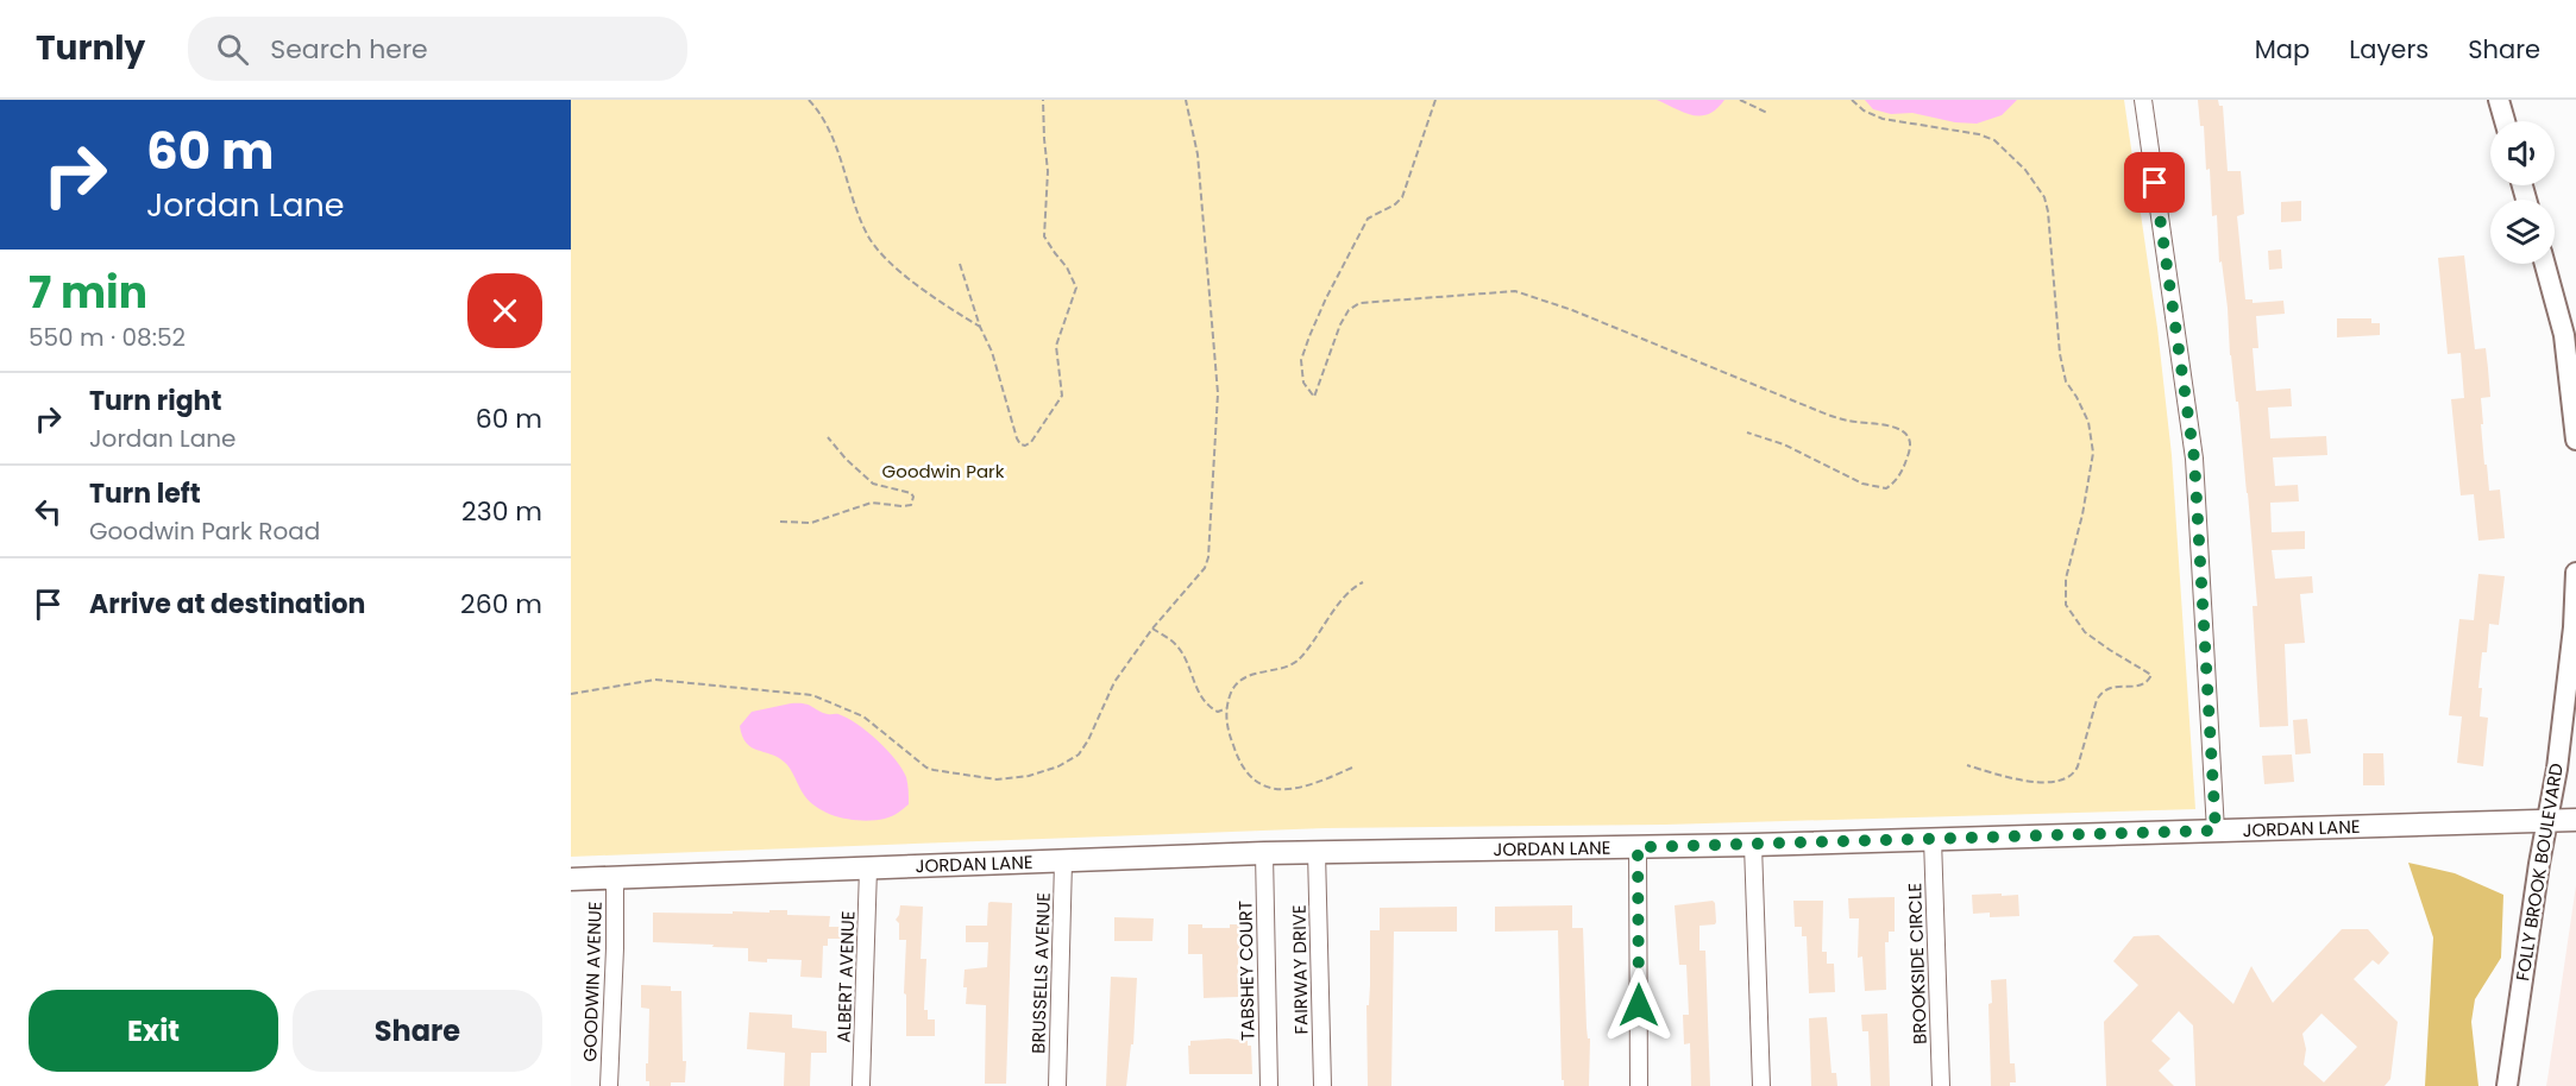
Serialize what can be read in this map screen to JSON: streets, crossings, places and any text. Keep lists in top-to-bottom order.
{
  "streets": {
    "main road": ["JORDAN LANE"],
    "street": [
      "FOLLY BROOK BOULEVARD",
      "BROOKSIDE CIRCLE",
      "FAIRWAY DRIVE",
      "TABSHEY COURT",
      "BRUSSELLS AVENUE",
      "ALBERT AVENUE",
      "GOODWIN AVENUE"
    ]
  },
  "crossings": [
    ["JORDAN LANE", "FOLLY BROOK BOULEVARD"],
    ["JORDAN LANE", "BROOKSIDE CIRCLE"],
    ["JORDAN LANE", "FAIRWAY DRIVE"],
    ["JORDAN LANE", "TABSHEY COURT"],
    ["JORDAN LANE", "BRUSSELLS AVENUE"],
    ["JORDAN LANE", "ALBERT AVENUE"],
    ["JORDAN LANE", "GOODWIN AVENUE"]
  ],
  "parks": ["Goodwin Park"],
  "page": {
    "header": "Turnly",
    "search": "Search here",
    "nav": ["Map", "Layers", "Share"],
    "turn": ["60 m", "Jordan Lane"],
    "heading": ["7 min", "550 m · 08:52"],
    "list": [
      {
        "name": "Turn right",
        "note": "Jordan Lane",
        "value": "60 m"
      },
      {
        "name": "Turn left",
        "note": "Goodwin Park Road",
        "value": "230 m"
      },
      {
        "name": "Arrive at destination",
        "value": "260 m"
      }
    ],
    "buttons": ["Exit", "Share"]
  }
}
